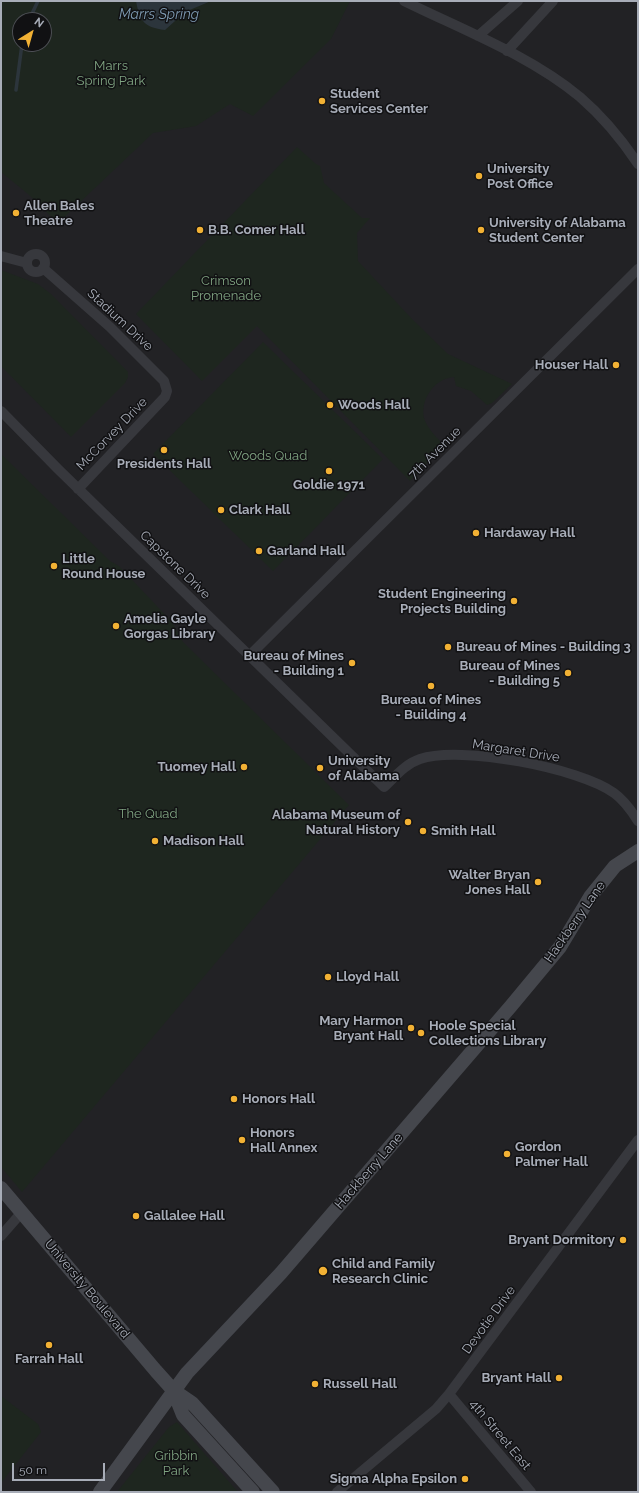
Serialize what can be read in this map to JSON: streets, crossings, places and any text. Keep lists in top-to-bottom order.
{
  "streets": {
    "street": [
      "Stadium Drive",
      "McCorvey Drive",
      "7th Avenue",
      "Capstone Drive",
      "Margaret Drive",
      "Hackberry Lane",
      "University Boulevard",
      "Devotie Drive",
      "4th Street East"
    ]
  },
  "crossings": [
    ["Stadium Drive", "McCorvey Drive"],
    ["McCorvey Drive", "Capstone Drive"],
    ["7th Avenue", "Capstone Drive"],
    ["Capstone Drive", "Margaret Drive"],
    ["Hackberry Lane", "University Boulevard"],
    ["Devotie Drive", "4th Street East"]
  ],
  "water": ["Marrs Spring"],
  "parks": [
    "Marrs Spring Park",
    "Crimson Promenade",
    "Woods Quad",
    "The Quad",
    "Gribbin Park"
  ],
  "places": [
    "Student Services Center",
    "University Post Office",
    "Allen Bales Theatre",
    "B.B. Comer Hall",
    "University of Alabama Student Center",
    "Houser Hall",
    "Woods Hall",
    "Presidents Hall",
    "Goldie 1971",
    "Clark Hall",
    "Hardaway Hall",
    "Garland Hall",
    "Little Round House",
    "Student Engineering Projects Building",
    "Amelia Gayle Gorgas Library",
    "Bureau of Mines - Building 3",
    "Bureau of Mines - Building 1",
    "Bureau of Mines - Building 5",
    "Bureau of Mines - Building 4",
    "Tuomey Hall",
    "University of Alabama",
    "Alabama Museum of Natural History",
    "Smith Hall",
    "Madison Hall",
    "Walter Bryan Jones Hall",
    "Lloyd Hall",
    "Mary Harmon Bryant Hall",
    "Hoole Special Collections Library",
    "Honors Hall",
    "Honors Hall Annex",
    "Gordon Palmer Hall",
    "Gallalee Hall",
    "Bryant Dormitory",
    "Child and Family Research Clinic",
    "Farrah Hall",
    "Bryant Hall",
    "Russell Hall",
    "Sigma Alpha Epsilon"
  ],
  "scale_bar": "50 m",
  "north": "top right"
}
